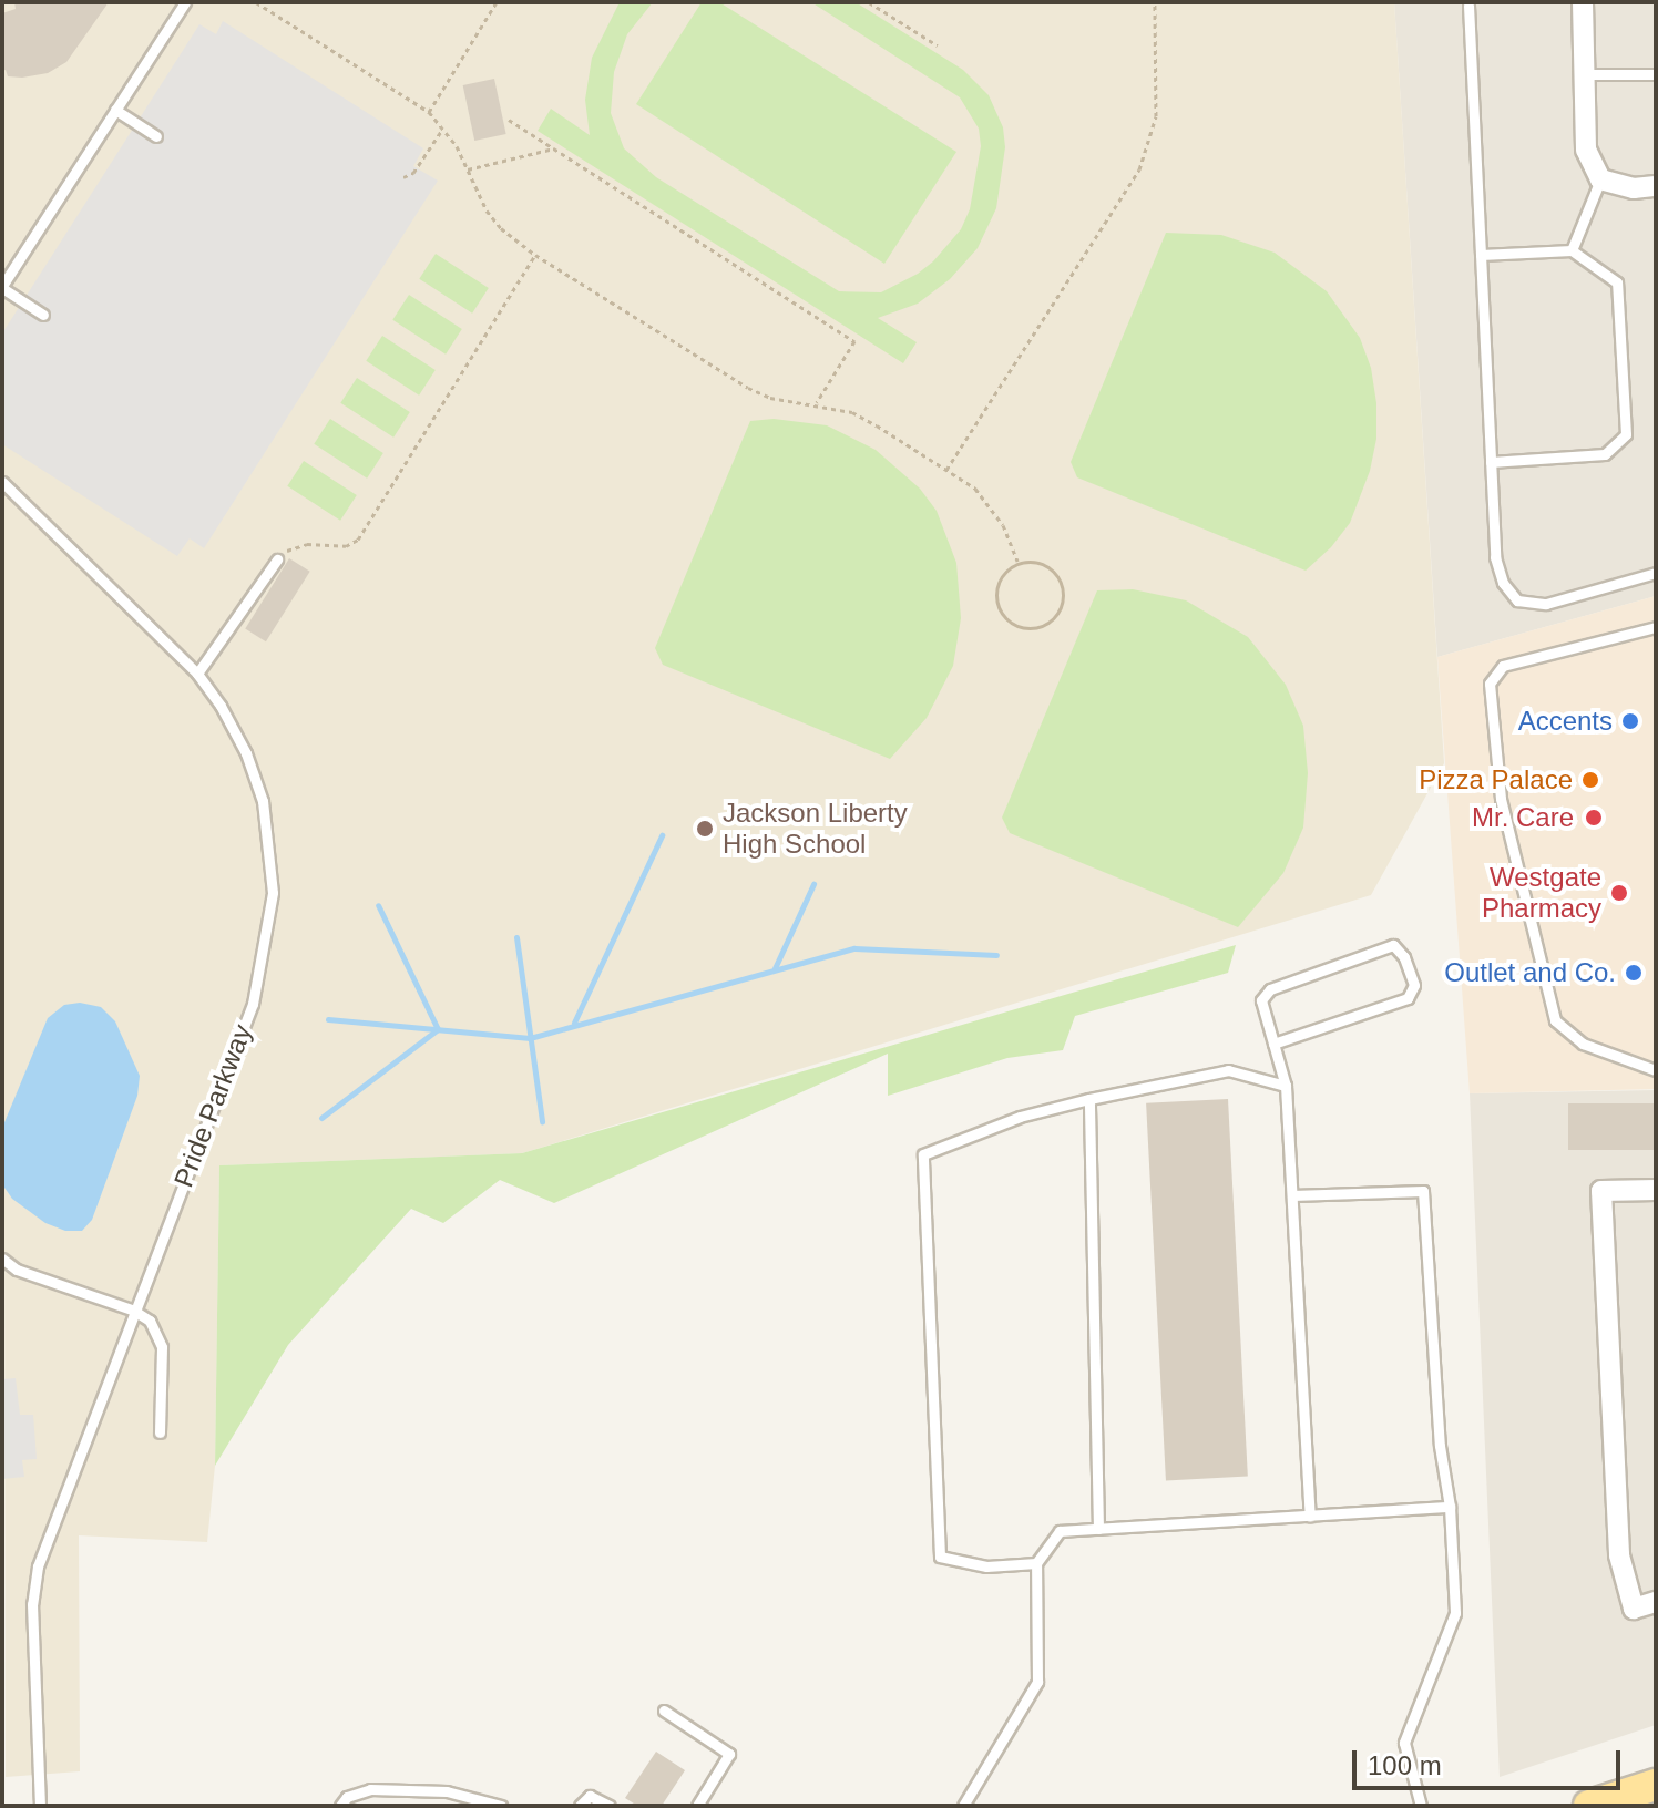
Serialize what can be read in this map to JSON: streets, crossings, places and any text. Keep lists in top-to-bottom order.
{
  "streets": {
    "lane": ["Pride Parkway"]
  },
  "places": [
    "Accents",
    "Pizza Palace",
    "Mr. Care",
    "Jackson Liberty High School",
    "Westgate Pharmacy",
    "Outlet and Co."
  ],
  "scale_bar": "100 m"
}
